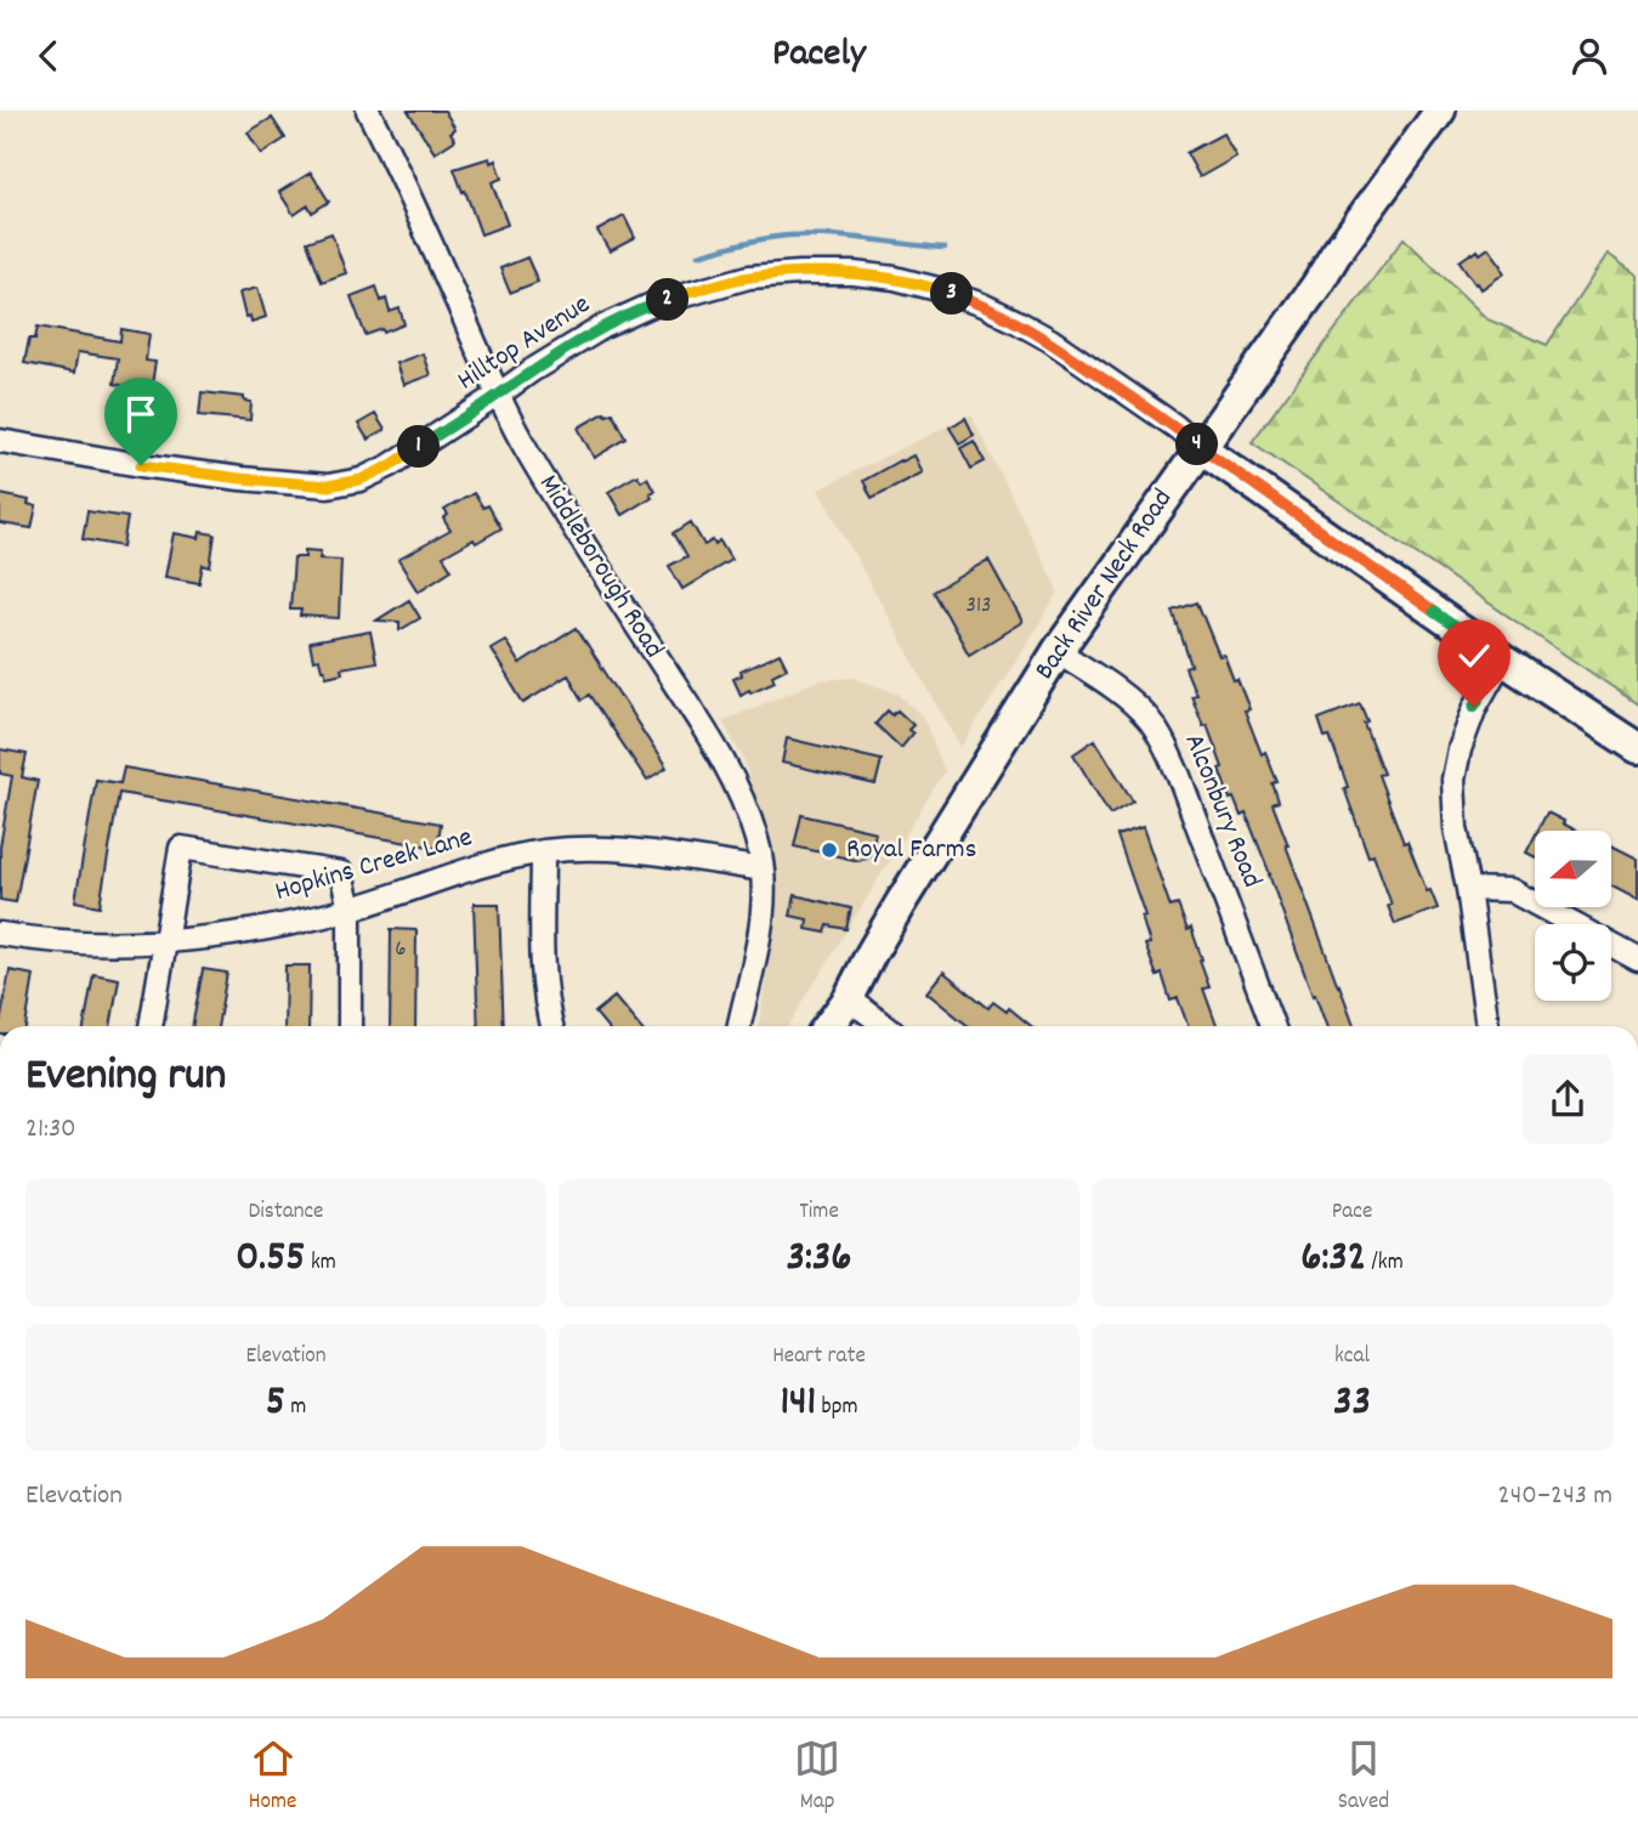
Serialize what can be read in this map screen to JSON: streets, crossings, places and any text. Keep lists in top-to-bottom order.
{
  "streets": {
    "street": [
      "Hilltop Avenue",
      "Middleborough Road",
      "Back River Neck Road",
      "Alconbury Road",
      "Hopkins Creek Lane"
    ]
  },
  "crossings": [
    ["Hilltop Avenue", "Middleborough Road"],
    ["Hilltop Avenue", "Back River Neck Road"],
    ["Middleborough Road", "Hopkins Creek Lane"],
    ["Back River Neck Road", "Alconbury Road"]
  ],
  "places": ["Royal Farms"],
  "house_numbers": ["313", "6"],
  "north": "left",
  "page": {
    "header": "Pacely",
    "pins": [
      "3",
      "2",
      "4",
      "1"
    ],
    "heading": ["Evening run", "21:30"],
    "stats": [
      ["Distance", "0.55 km"],
      ["Time", "3:36"],
      ["Pace", "6:32 /km"],
      ["Elevation", "5 m"],
      ["Heart rate", "141 bpm"],
      ["kcal", "33"]
    ],
    "chart": ["Elevation", "240–243 m"],
    "tabs": ["Home", "Map", "Saved"]
  }
}
